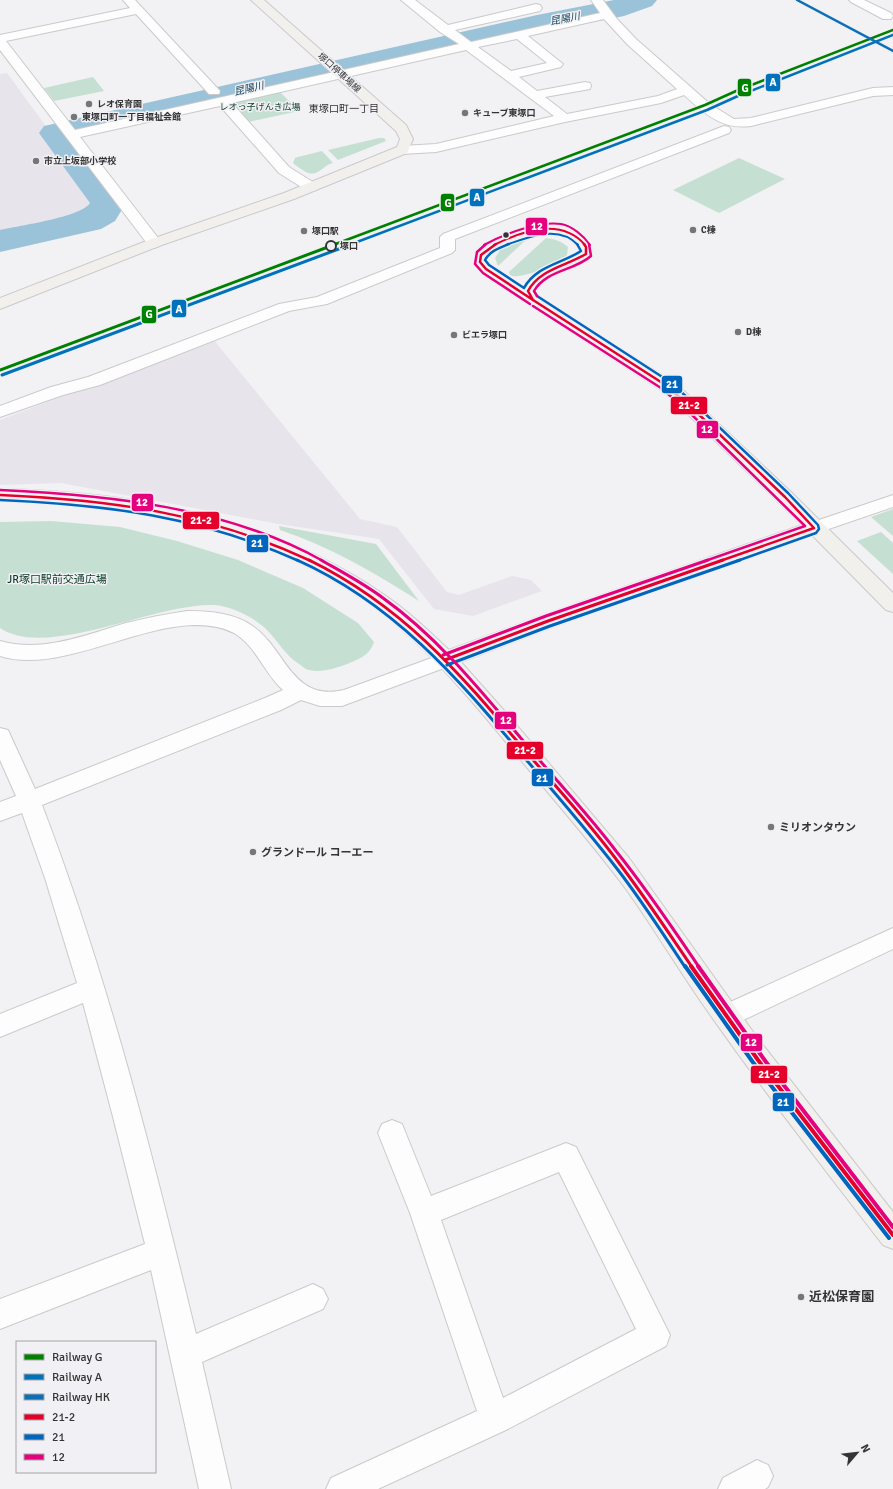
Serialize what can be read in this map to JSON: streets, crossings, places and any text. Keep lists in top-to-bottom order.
{
  "streets": {
    "main road": ["塚口停車場線"]
  },
  "districts": ["東塚口町一丁目"],
  "water": ["昆陽川"],
  "parks": ["レオっ子げんき広場", "JR塚口駅前交通広場"],
  "places": [
    "レオ保育園",
    "キューブ東塚口",
    "東塚口町一丁目福祉会館",
    "市立上坂部小学校",
    "C棟",
    "塚口駅",
    "塚口",
    "D棟",
    "ビエラ塚口",
    "ミリオンタウン",
    "グランドール コーエー",
    "近松保育園"
  ],
  "lines": [
    "rail line HK",
    "rail line G",
    "rail line A",
    "transit line 12",
    "transit line 21-2",
    "transit line 21"
  ],
  "legend": [
    "Railway G",
    "Railway A",
    "Railway HK",
    "21-2",
    "21",
    "12"
  ],
  "north": "top right"
}
